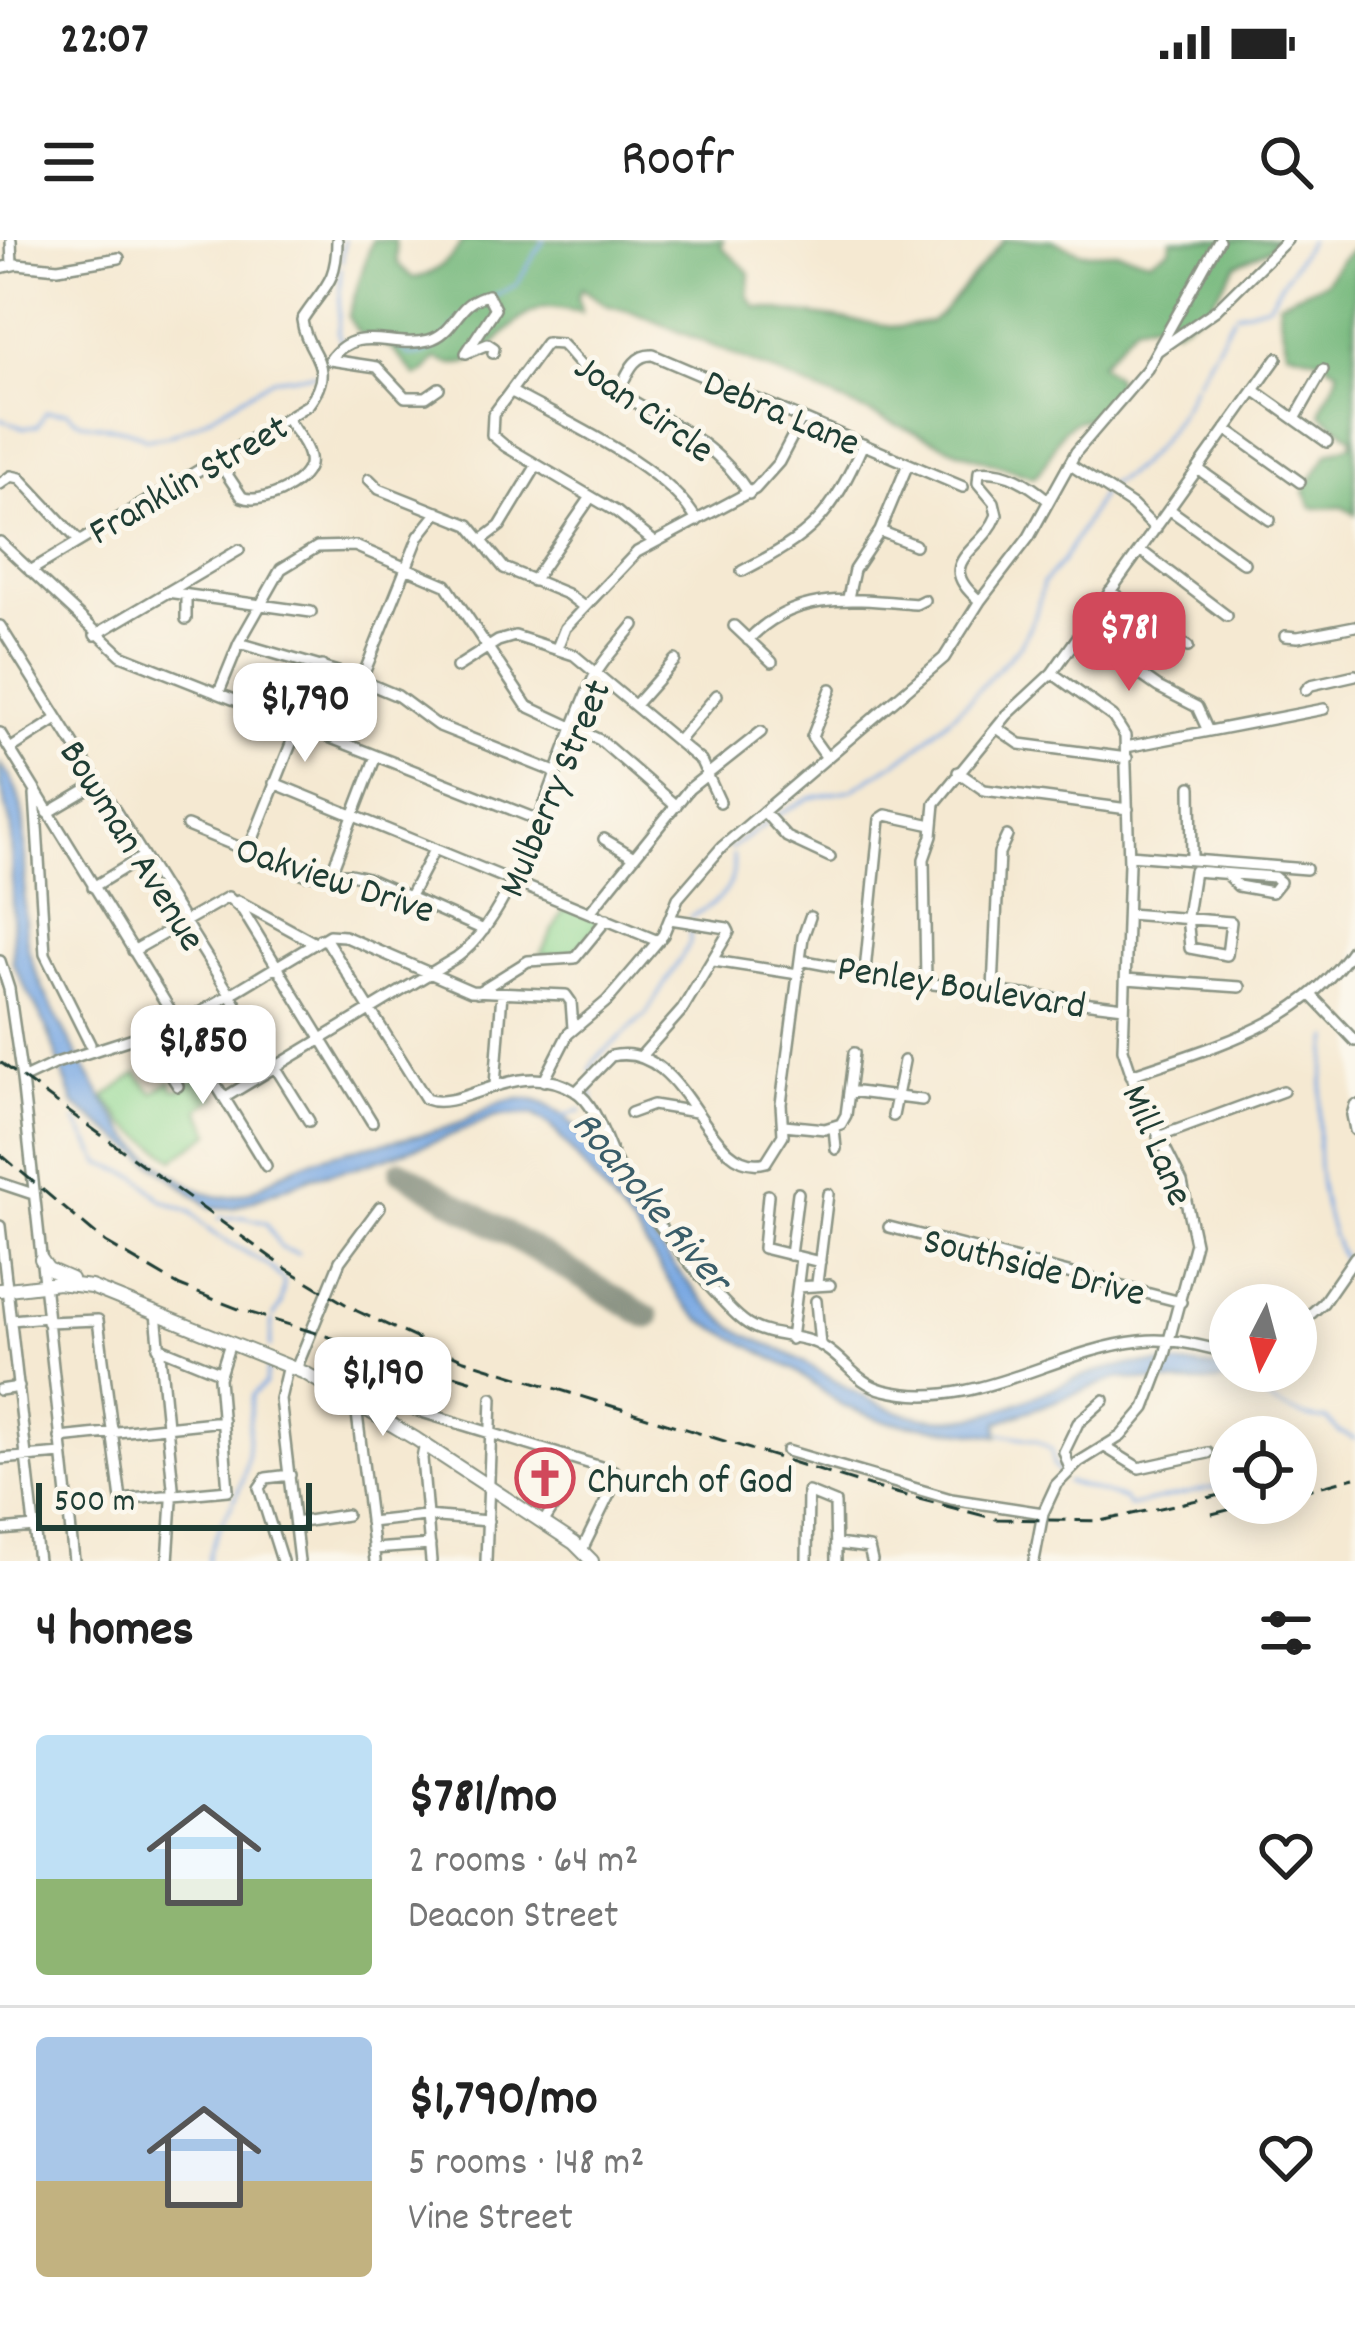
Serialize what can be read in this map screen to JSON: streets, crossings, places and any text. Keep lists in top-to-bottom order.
{
  "streets": {
    "street": [
      "Joan Circle",
      "Debra Lane",
      "Franklin Street",
      "Mulberry Street",
      "Bowman Avenue",
      "Oakview Drive",
      "Penley Boulevard",
      "Mill Lane",
      "Southside Drive"
    ]
  },
  "crossings": [
    ["Joan Circle", "Debra Lane"],
    ["Mulberry Street", "Bowman Avenue"],
    ["Mulberry Street", "Oakview Drive"],
    ["Penley Boulevard", "Mill Lane"],
    ["Mill Lane", "Southside Drive"]
  ],
  "water": ["Roanoke River"],
  "places": {
    "church": ["Church of God"]
  },
  "scale_bar": "500 m",
  "north": "bottom",
  "page": {
    "status": "22:07",
    "header": "Roofr",
    "price": [
      "$781",
      "$1,790",
      "$1,850",
      "$1,190"
    ],
    "scale": "500 m",
    "heading": "4 homes",
    "list": [
      {
        "name": "$781/mo",
        "note": "2 rooms · 64 m² · Deacon Street"
      },
      {
        "name": "$1,790/mo",
        "note": "5 rooms · 148 m² · Vine Street"
      }
    ]
  }
}
